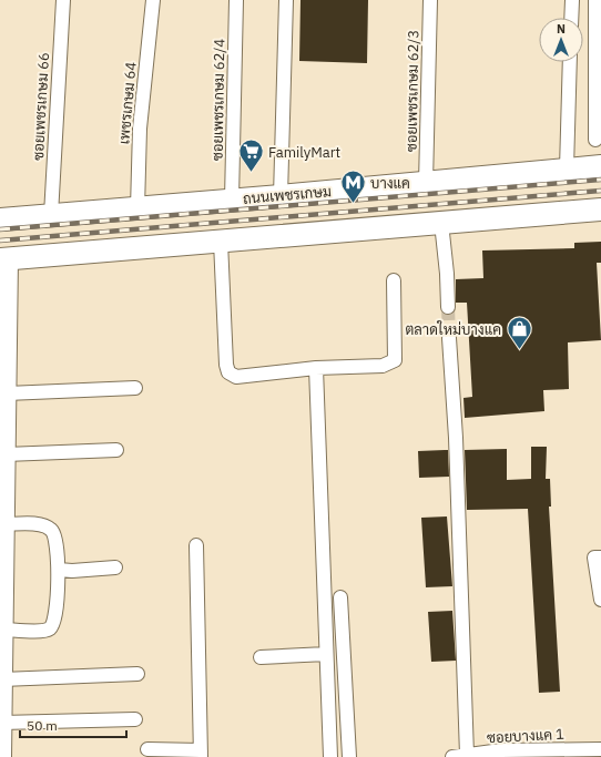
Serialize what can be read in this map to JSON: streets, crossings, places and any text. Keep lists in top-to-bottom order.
{
  "streets": {
    "main road": ["ถนนเพชรเกษม"],
    "street": [
      "ซอยเพชรเกษม 62/3",
      "ซอยเพชรเกษม 62/4",
      "เพชรเกษม 64",
      "ซอยเพชรเกษม 66",
      "ซอยบางแค 1"
    ]
  },
  "crossings": [
    ["ซอยเพชรเกษม 62/3", "ถนนเพชรเกษม"],
    ["ซอยเพชรเกษม 62/4", "ถนนเพชรเกษม"],
    ["เพชรเกษม 64", "ถนนเพชรเกษม"],
    ["ซอยเพชรเกษม 66", "ถนนเพชรเกษม"]
  ],
  "places": {
    "supermarket": ["FamilyMart"],
    "metro station": ["บางแค"],
    "shop": ["ตลาดใหม่บางแค"]
  },
  "scale_bar": "50 m",
  "north": "top"
}
